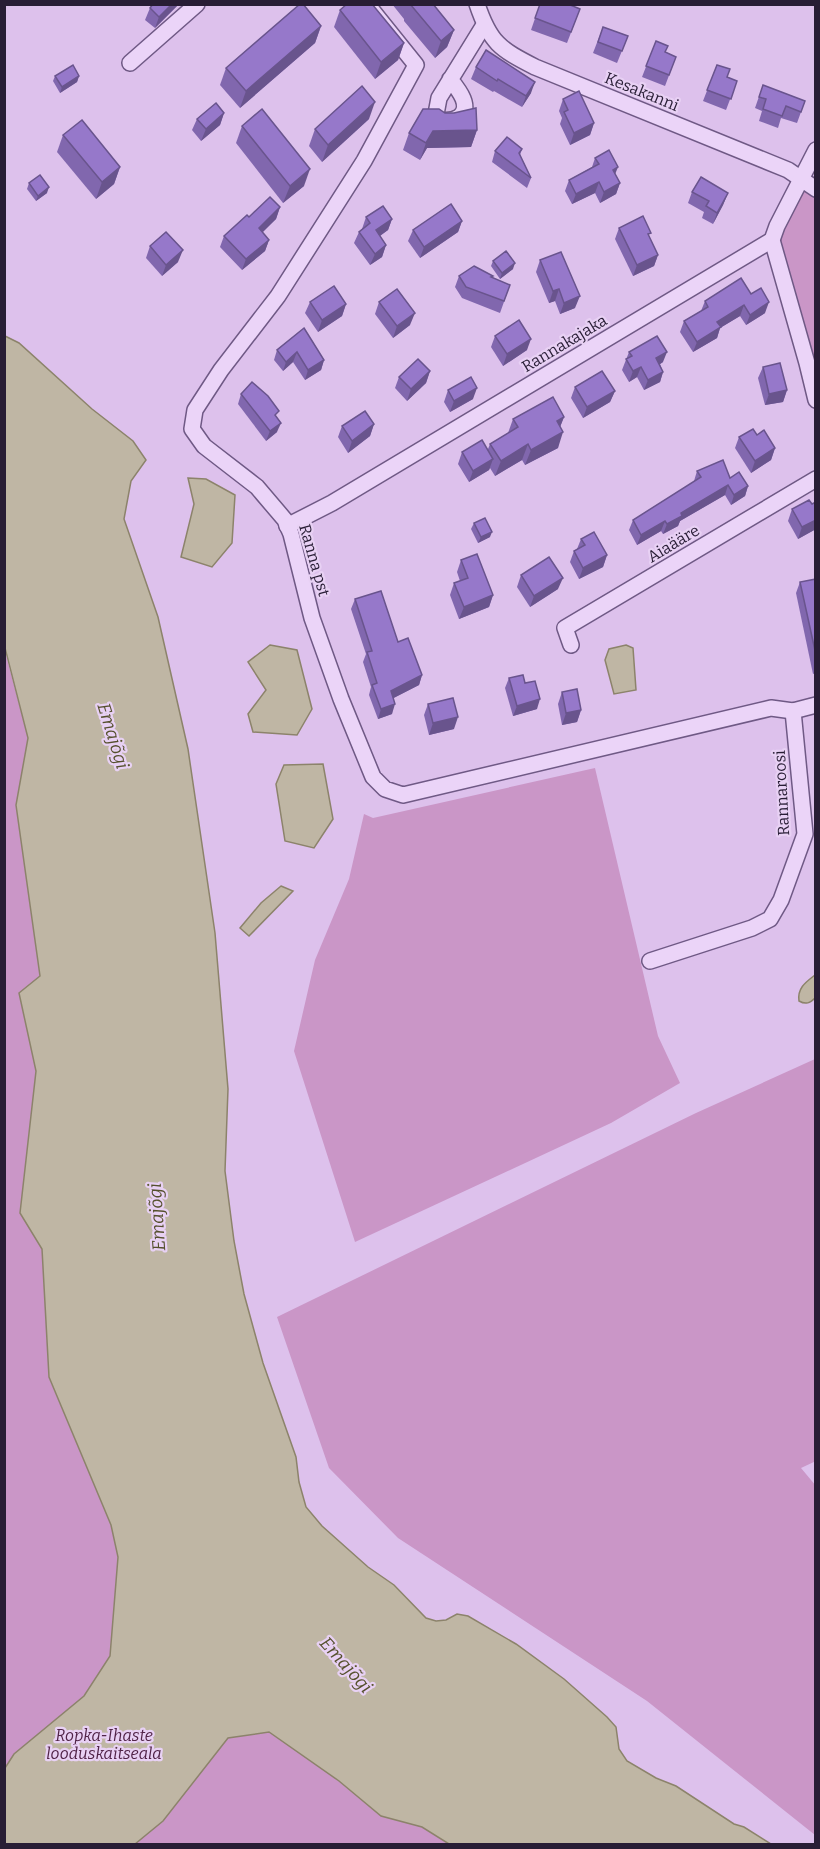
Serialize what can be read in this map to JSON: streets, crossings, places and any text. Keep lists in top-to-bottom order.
{
  "streets": {
    "street": [
      "Kesakanni",
      "Rannakajaka",
      "Aiaääre",
      "Ranna pst",
      "Rannaroosi"
    ]
  },
  "crossings": [
    ["Rannakajaka", "Ranna pst"],
    ["Ranna pst", "Rannaroosi"]
  ],
  "water": ["Emajõgi"],
  "parks": ["Ropka-Ihaste looduskaitseala"]
}
